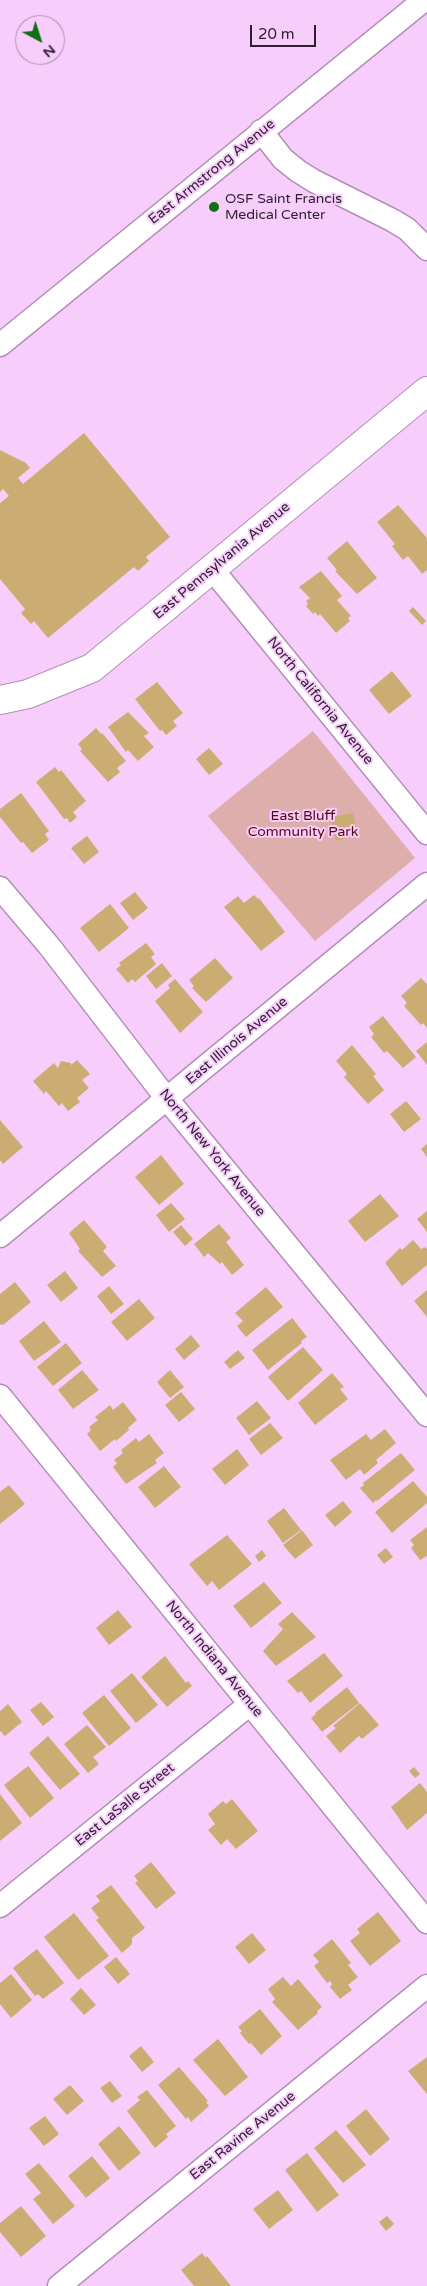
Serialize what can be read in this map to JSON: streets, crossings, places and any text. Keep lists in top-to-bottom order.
{
  "streets": {
    "street": [
      "East Armstrong Avenue",
      "East Pennsylvania Avenue",
      "North California Avenue",
      "East Illinois Avenue",
      "North New York Avenue",
      "North Indiana Avenue",
      "East LaSalle Street",
      "East Ravine Avenue"
    ]
  },
  "crossings": [
    ["East Pennsylvania Avenue", "North California Avenue"],
    ["East Illinois Avenue", "North New York Avenue"],
    ["North Indiana Avenue", "East LaSalle Street"]
  ],
  "parks": ["East Bluff Community Park"],
  "places": ["OSF Saint Francis Medical Center"],
  "scale_bar": "20 m",
  "north": "bottom right"
}
